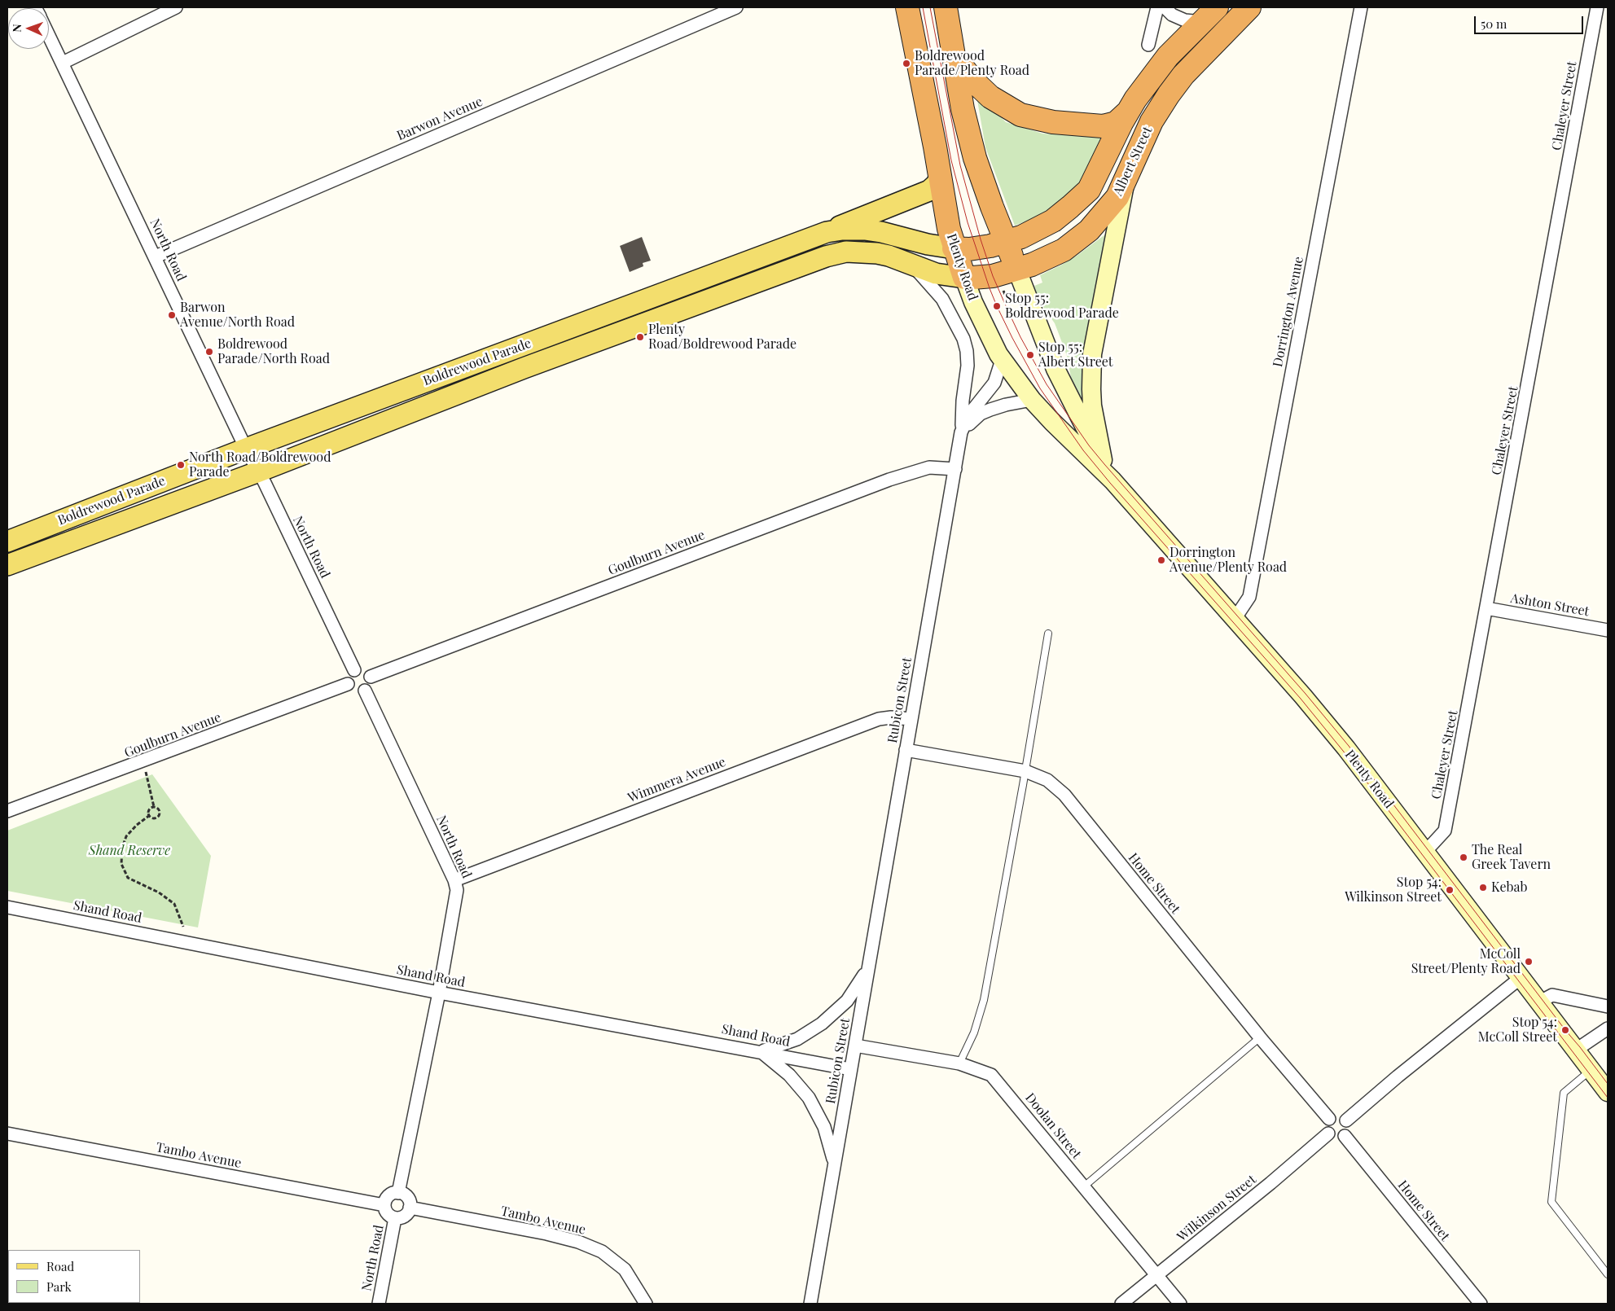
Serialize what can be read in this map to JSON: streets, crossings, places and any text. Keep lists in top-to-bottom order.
{
  "streets": {
    "highway": ["Albert Street", "Plenty Road"],
    "main road": ["Boldrewood Parade"],
    "street": [
      "Chaleyer Street",
      "Barwon Avenue",
      "North Road",
      "Dorrington Avenue",
      "Goulburn Avenue",
      "Ashton Street",
      "Rubicon Street",
      "Wimmera Avenue",
      "Home Street",
      "Shand Road",
      "Doolan Street",
      "Tambo Avenue",
      "Wilkinson Street"
    ]
  },
  "crossings": [
    ["Chaleyer Street", "Plenty Road"],
    ["Chaleyer Street", "Ashton Street"],
    ["Barwon Avenue", "North Road"],
    ["Albert Street", "Plenty Road"],
    ["Albert Street", "Boldrewood Parade"],
    ["North Road", "Boldrewood Parade"],
    ["North Road", "Goulburn Avenue"],
    ["North Road", "Wimmera Avenue"],
    ["North Road", "Shand Road"],
    ["North Road", "Tambo Avenue"],
    ["Plenty Road", "Dorrington Avenue"],
    ["Plenty Road", "Boldrewood Parade"],
    ["Plenty Road", "Rubicon Street"],
    ["Boldrewood Parade", "Rubicon Street"],
    ["Goulburn Avenue", "Rubicon Street"],
    ["Rubicon Street", "Wimmera Avenue"],
    ["Rubicon Street", "Home Street"],
    ["Rubicon Street", "Shand Road"],
    ["Rubicon Street", "Doolan Street"],
    ["Home Street", "Wilkinson Street"],
    ["Doolan Street", "Wilkinson Street"]
  ],
  "parks": ["Shand Reserve"],
  "places": [
    "Boldrewood Parade/Plenty Road",
    "Stop 55: Boldrewood Parade",
    "Barwon Avenue/North Road",
    "Plenty Road/Boldrewood Parade",
    "Boldrewood Parade/North Road",
    "Stop 55: Albert Street",
    "North Road/Boldrewood Parade",
    "Dorrington Avenue/Plenty Road",
    "The Real Greek Tavern",
    "Kebab",
    "Stop 54: Wilkinson Street",
    "McColl Street/Plenty Road",
    "Stop 54: McColl Street"
  ],
  "legend": ["Road", "Park"],
  "scale_bar": "50 m",
  "north": "left"
}
